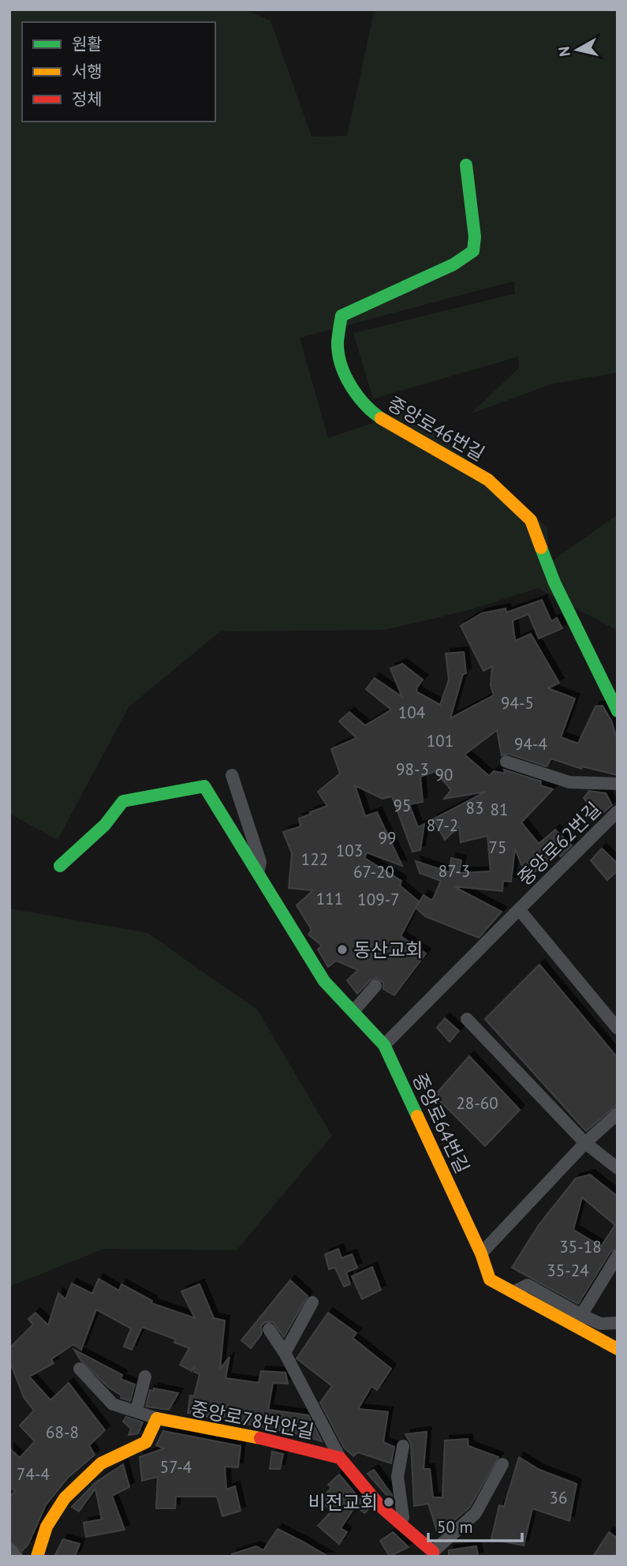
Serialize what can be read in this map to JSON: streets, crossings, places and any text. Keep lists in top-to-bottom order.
{
  "streets": {
    "street": [
      "중앙로46번길",
      "중앙로62번길",
      "중앙로64번길",
      "중앙로78번안길"
    ]
  },
  "places": ["동산교회", "비전교회"],
  "house_numbers": [
    "94-5",
    "104",
    "101",
    "94-4",
    "98-3",
    "90",
    "95",
    "83",
    "81",
    "87-2",
    "99",
    "75",
    "103",
    "122",
    "87-3",
    "67-20",
    "111",
    "109-7",
    "28-60",
    "35-18",
    "35-24",
    "68-8",
    "57-4",
    "74-4",
    "36"
  ],
  "legend": ["원활", "서행", "정체"],
  "scale_bar": "50 m",
  "north": "left"
}
